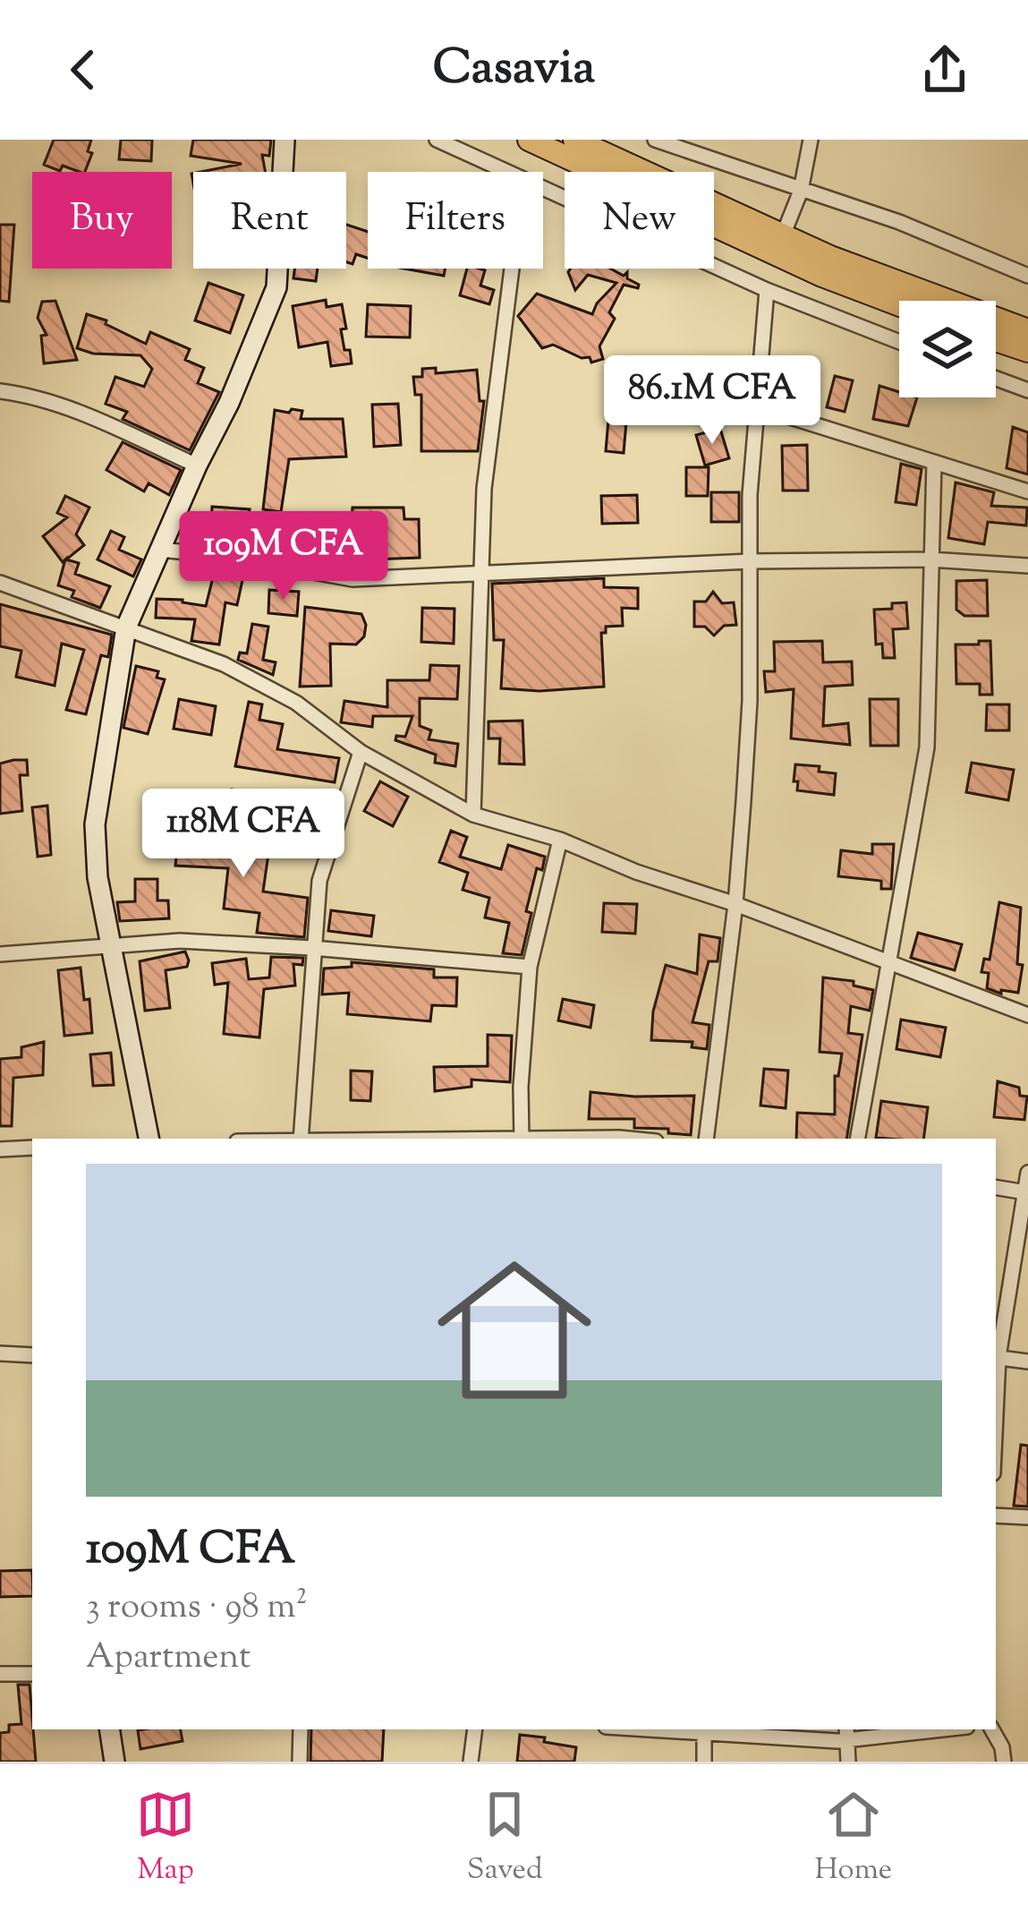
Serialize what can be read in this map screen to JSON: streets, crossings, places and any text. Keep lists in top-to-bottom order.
{
  "page": {
    "header": "Casavia",
    "chip": [
      "Buy",
      "Rent",
      "Filters",
      "New"
    ],
    "price": ["86.1M CFA", "109M CFA", "118M CFA"],
    "list": [
      {
        "name": "109M CFA",
        "note": "3 rooms · 98 m² · Apartment"
      }
    ],
    "tabs": ["Map", "Saved", "Home"]
  }
}
